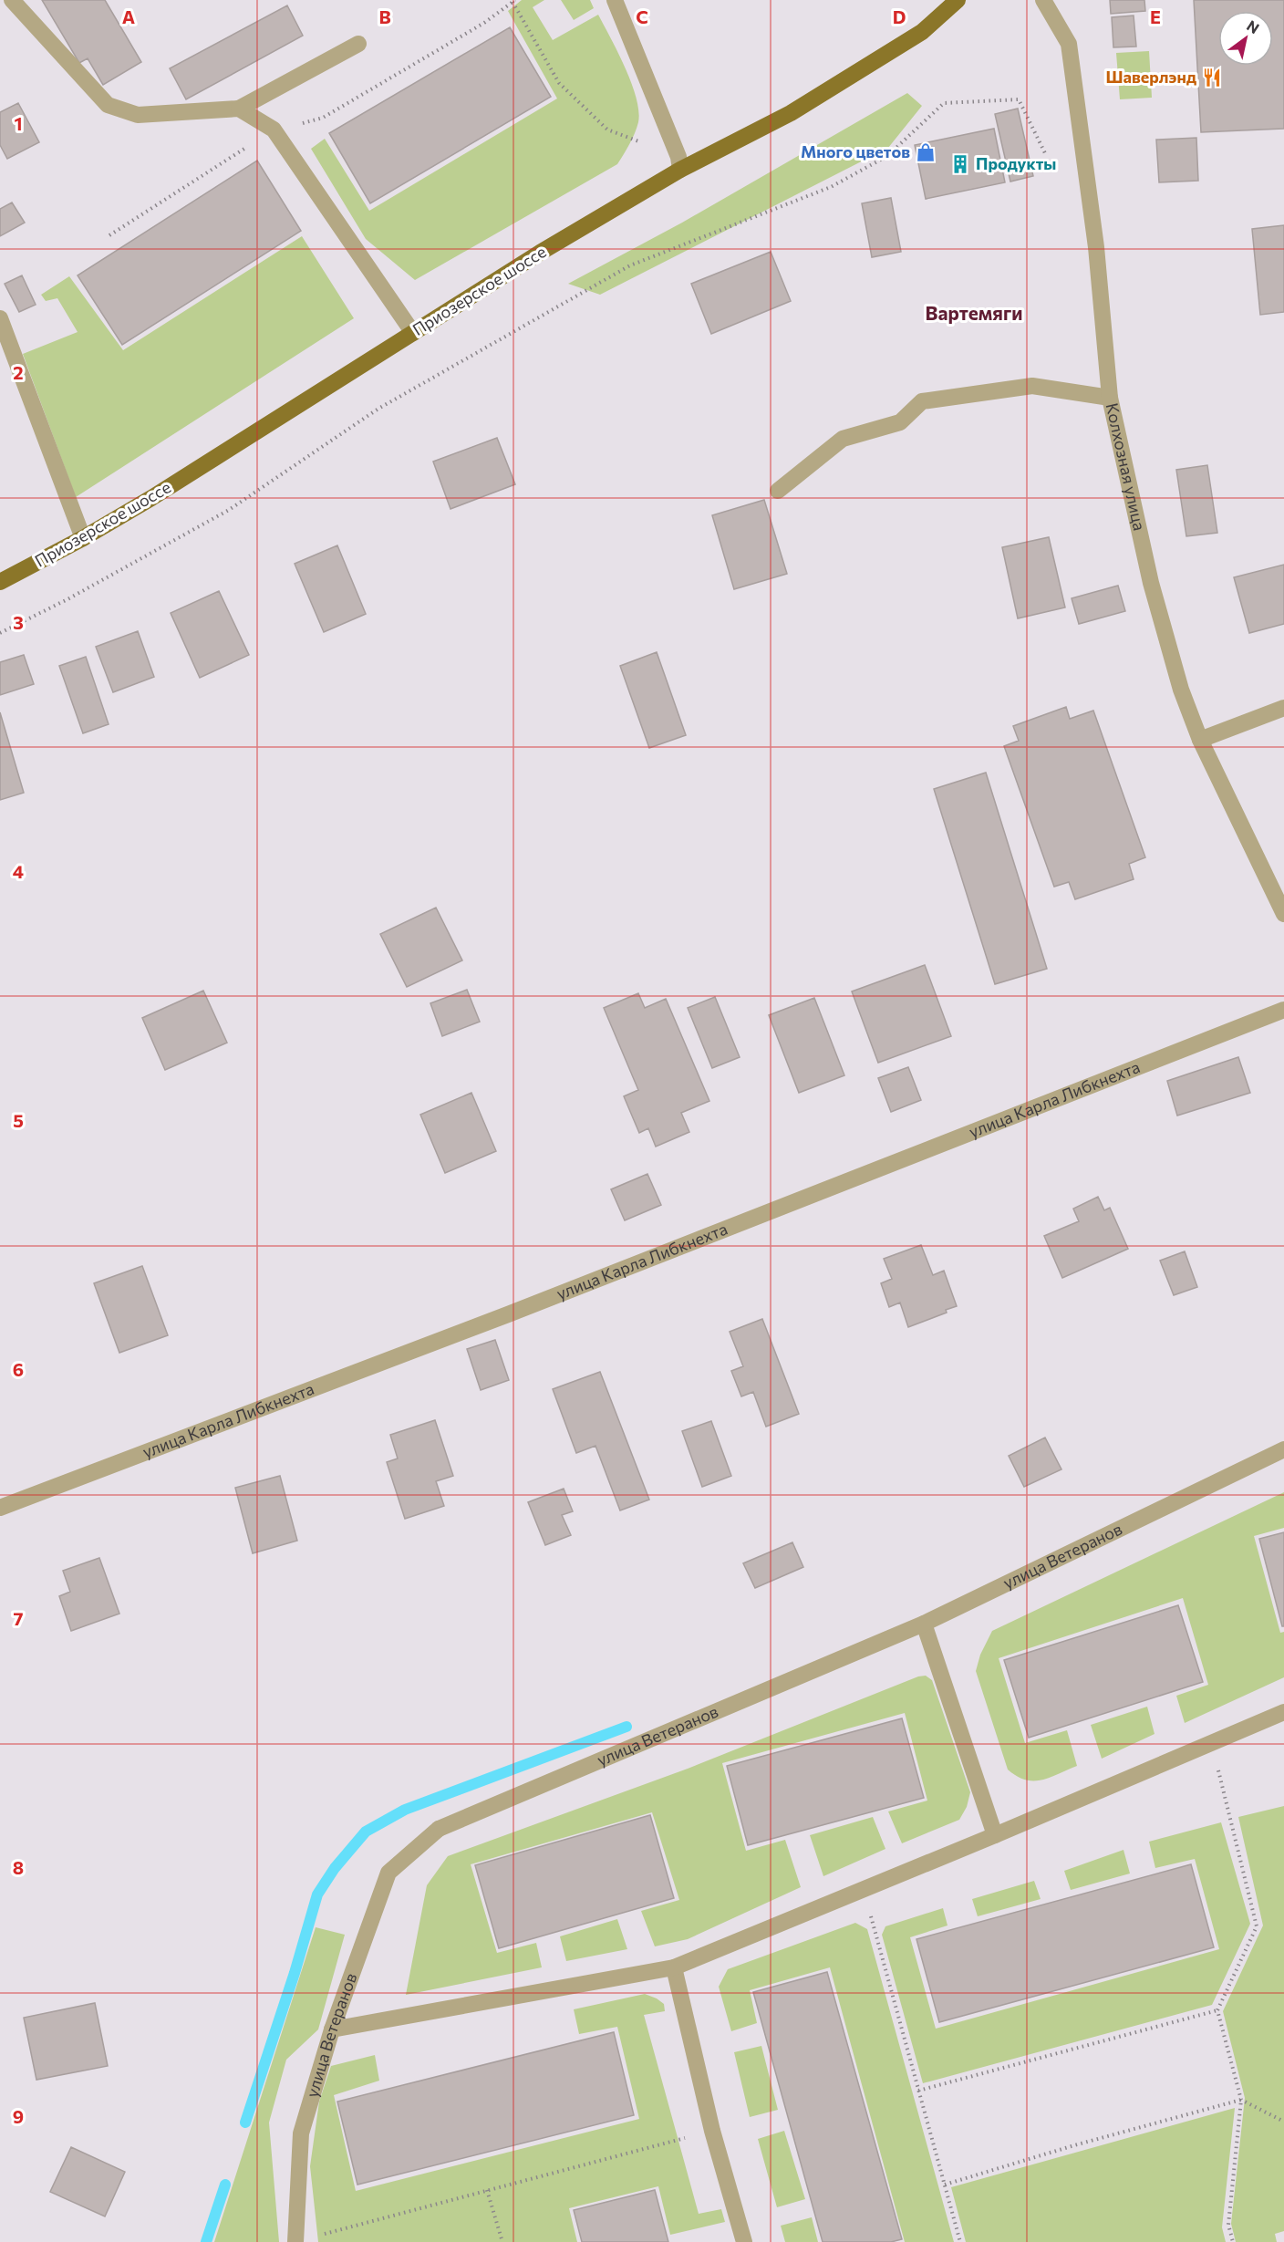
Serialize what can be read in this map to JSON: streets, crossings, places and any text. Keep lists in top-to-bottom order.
{
  "streets": {
    "main road": ["Приозерское шоссе"],
    "street": ["Колхозная улица", "улица Карла Либкнехта", "улица Ветеранов"]
  },
  "districts": ["Вартемяги"],
  "places": {
    "restaurant": ["Шаверлэнд"],
    "shop": ["Много цветов"],
    "building": ["Продукты"]
  },
  "north": "top right",
  "grid": {
    "columns": [
      "A",
      "B",
      "C",
      "D",
      "E"
    ],
    "rows": [
      "1",
      "2",
      "3",
      "4",
      "5",
      "6",
      "7",
      "8",
      "9"
    ]
  }
}
